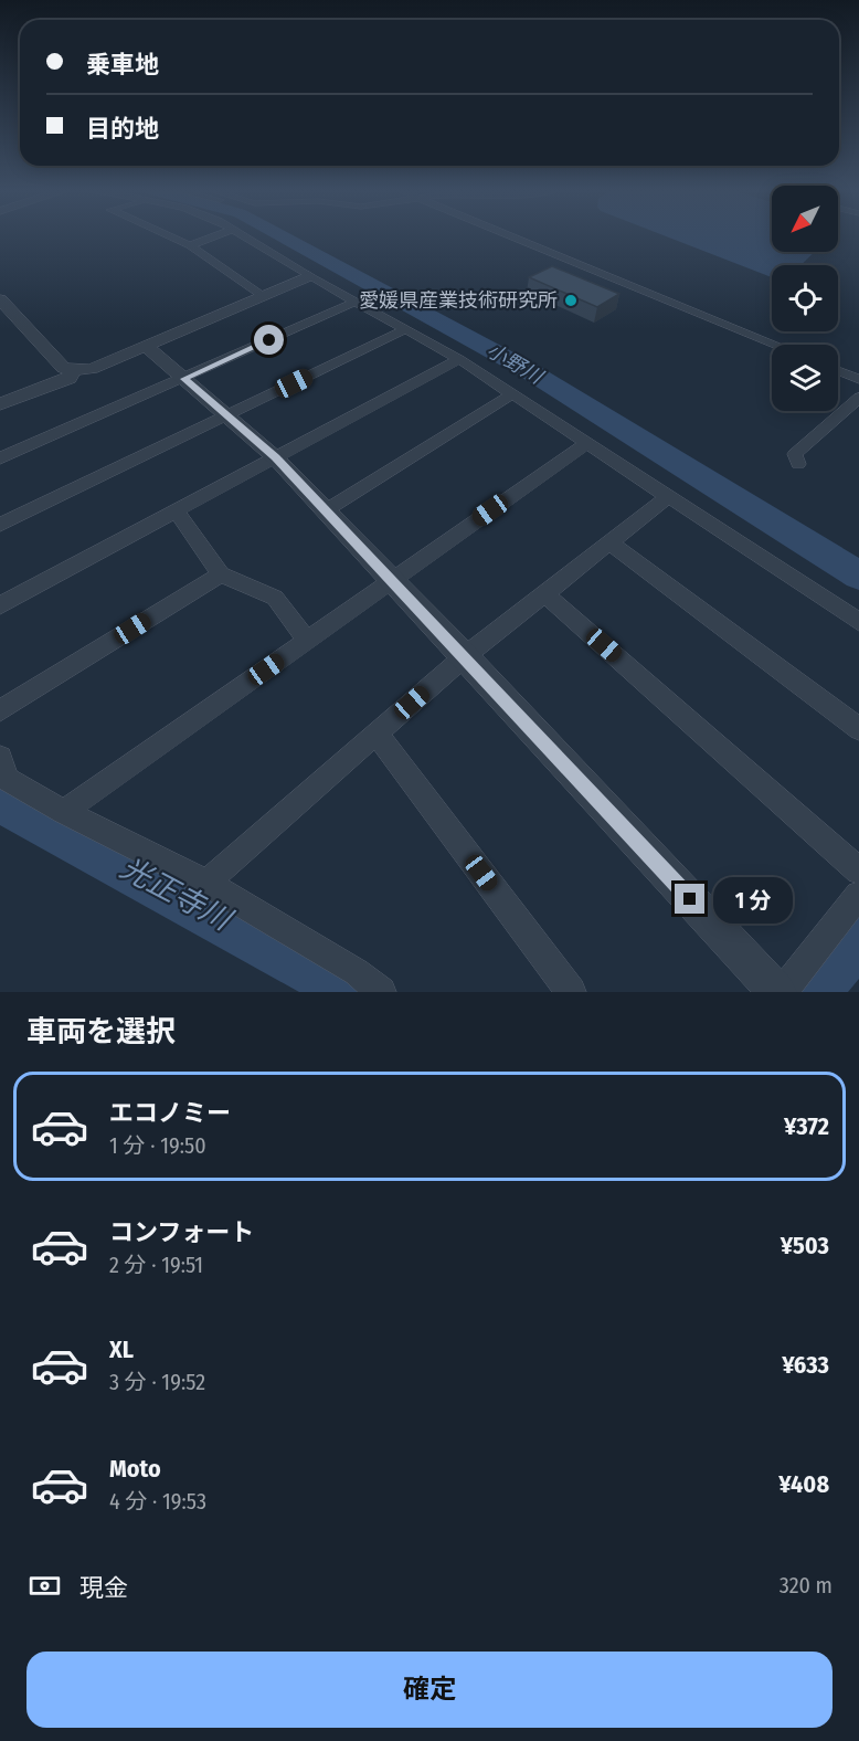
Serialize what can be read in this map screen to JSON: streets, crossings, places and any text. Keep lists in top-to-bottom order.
{
  "water": ["小野川", "光正寺川"],
  "places": ["愛媛県産業技術研究所"],
  "north": "bottom left",
  "page": {
    "banner": ["乗車地", "目的地"],
    "bubble": "1 分",
    "heading": "車両を選択",
    "list": [
      {
        "name": "エコノミー",
        "note": "1 分 · 19:50",
        "value": "¥372"
      },
      {
        "name": "コンフォート",
        "note": "2 分 · 19:51",
        "value": "¥503"
      },
      {
        "name": "XL",
        "note": "3 分 · 19:52",
        "value": "¥633"
      },
      {
        "name": "Moto",
        "note": "4 分 · 19:53",
        "value": "¥408"
      }
    ],
    "pay": ["現金", "320 m"],
    "buttons": "確定"
  }
}
